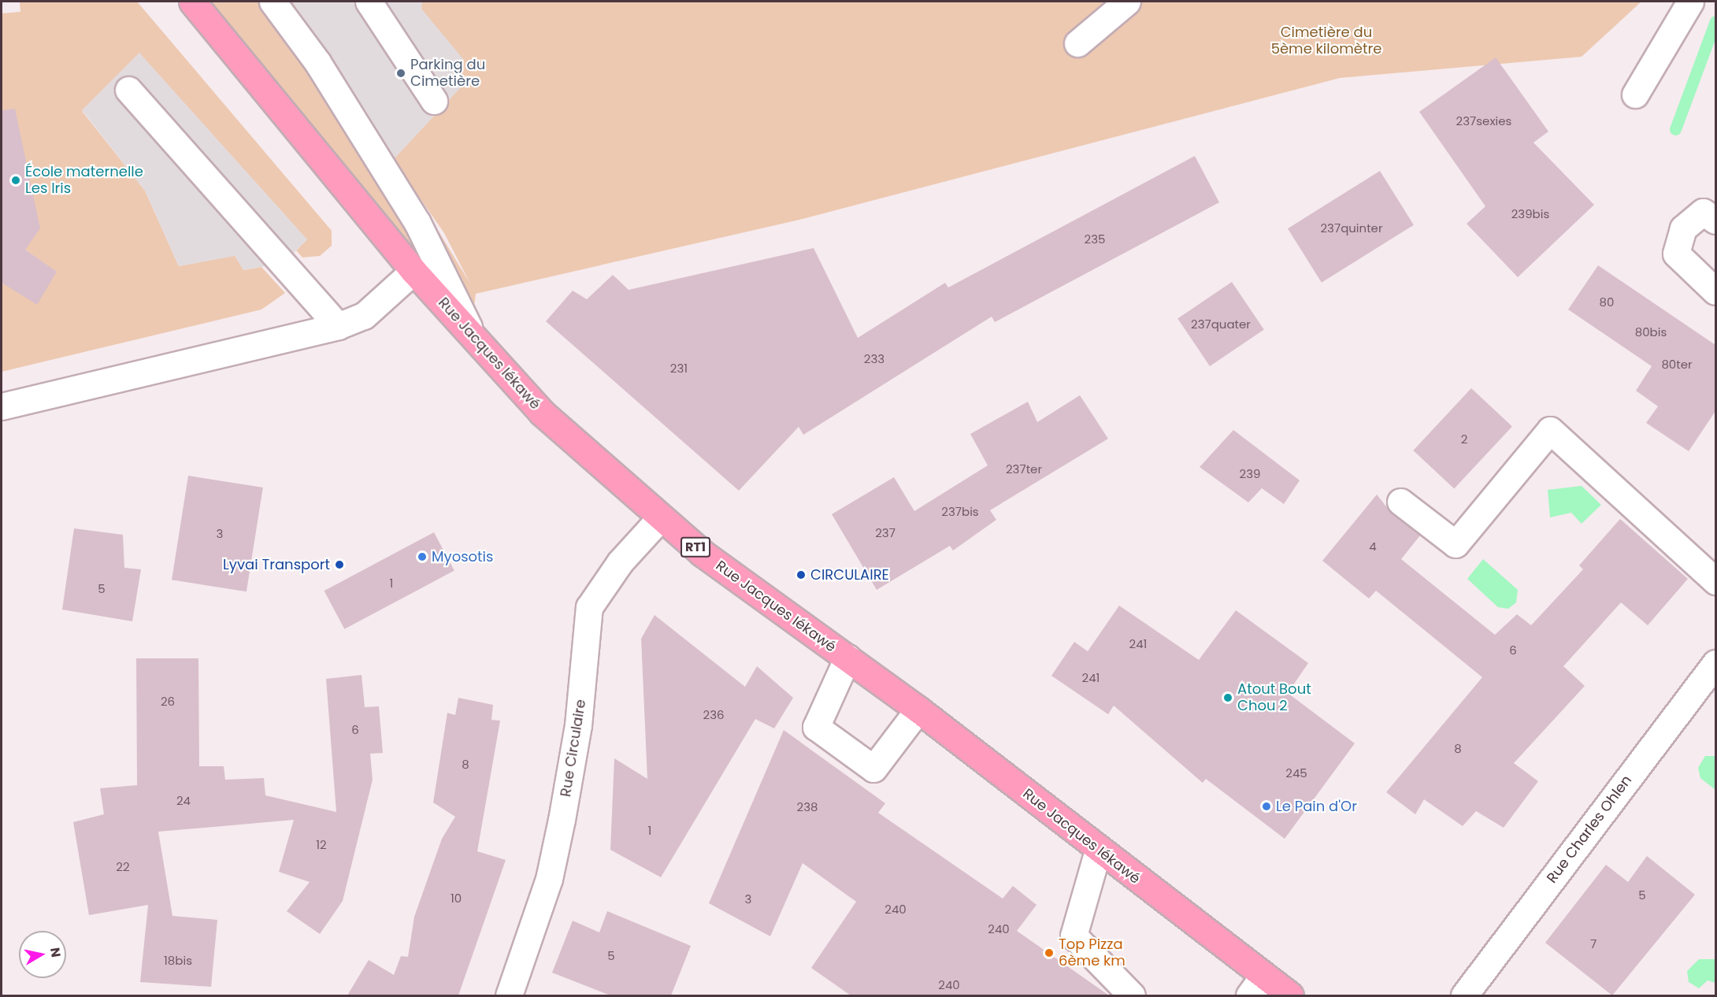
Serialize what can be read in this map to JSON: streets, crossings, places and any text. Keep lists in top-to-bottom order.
{
  "streets": {
    "main road": ["Rue Jacques Iékawé", "RT1"],
    "street": ["Rue Circulaire", "Rue Charles Ohlen"]
  },
  "crossings": [
    ["Rue Jacques Iékawé", "Rue Circulaire"]
  ],
  "parks": ["Cimetière du 5ème kilomètre"],
  "places": [
    "Parking du Cimetière",
    "École maternelle Les Iris",
    "Myosotis",
    "Lyvai Transport",
    "CIRCULAIRE",
    "Atout Bout Chou 2",
    "Le Pain d'Or",
    "Top Pizza 6ème km"
  ],
  "house_numbers": [
    "237sexies",
    "239bis",
    "237quinter",
    "235",
    "80",
    "237quater",
    "80bis",
    "233",
    "80ter",
    "231",
    "2",
    "237ter",
    "239",
    "237bis",
    "237",
    "3",
    "4",
    "1",
    "5",
    "241",
    "6",
    "241",
    "26",
    "236",
    "6",
    "8",
    "8",
    "245",
    "24",
    "238",
    "1",
    "12",
    "22",
    "5",
    "10",
    "3",
    "240",
    "240",
    "7",
    "5",
    "18bis",
    "240"
  ],
  "north": "right"
}
